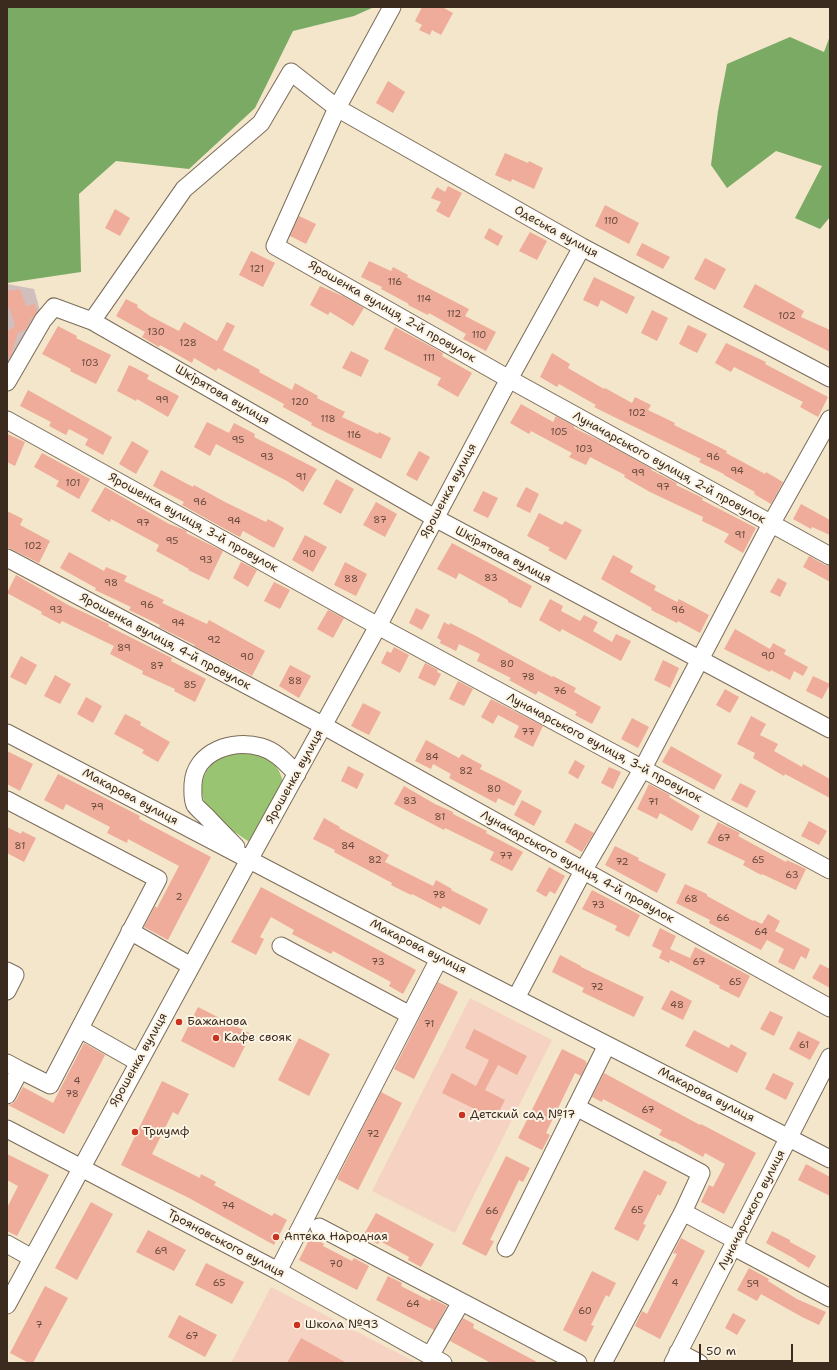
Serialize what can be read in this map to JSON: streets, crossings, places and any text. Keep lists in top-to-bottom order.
{
  "streets": {
    "street": [
      "Одеська вулиця",
      "Ярошенка вулиця, 2-й провулок",
      "Шкірятова вулиця",
      "Луначарського вулиця, 2-й провулок",
      "Ярошенка вулиця",
      "Ярошенка вулиця, 3-й провулок",
      "Ярошенка вулиця, 4-й провулок",
      "Луначарського вулиця, 3-й провулок",
      "Макарова вулиця",
      "Луначарського вулиця, 4-й провулок",
      "Луначарського вулиця",
      "Трояновського вулиця"
    ]
  },
  "crossings": [
    ["Одеська вулиця", "Ярошенка вулиця, 2-й провулок"],
    ["Одеська вулиця", "Шкірятова вулиця"],
    ["Одеська вулиця", "Ярошенка вулиця"],
    ["Ярошенка вулиця, 2-й провулок", "Луначарського вулиця, 2-й провулок"],
    ["Ярошенка вулиця, 2-й провулок", "Ярошенка вулиця"],
    ["Шкірятова вулиця", "Ярошенка вулиця"],
    ["Луначарського вулиця, 2-й провулок", "Ярошенка вулиця"],
    ["Ярошенка вулиця", "Ярошенка вулиця, 3-й провулок"],
    ["Ярошенка вулиця", "Ярошенка вулиця, 4-й провулок"],
    ["Ярошенка вулиця", "Луначарського вулиця, 3-й провулок"],
    ["Ярошенка вулиця", "Макарова вулиця"],
    ["Ярошенка вулиця", "Луначарського вулиця, 4-й провулок"],
    ["Ярошенка вулиця", "Трояновського вулиця"],
    ["Ярошенка вулиця, 3-й провулок", "Луначарського вулиця, 3-й провулок"],
    ["Ярошенка вулиця, 4-й провулок", "Луначарського вулиця, 4-й провулок"],
    ["Макарова вулиця", "Луначарського вулиця"]
  ],
  "places": [
    "Бажанова",
    "Кафе свояк",
    "Детский сад №17",
    "Триумф",
    "Аптека Народная",
    "Школа №93"
  ],
  "house_numbers": [
    "110",
    "121",
    "116",
    "114",
    "112",
    "102",
    "130",
    "110",
    "128",
    "111",
    "103",
    "99",
    "120",
    "102",
    "118",
    "105",
    "116",
    "95",
    "103",
    "93",
    "96",
    "94",
    "99",
    "91",
    "101",
    "97",
    "96",
    "87",
    "94",
    "97",
    "91",
    "95",
    "102",
    "90",
    "93",
    "83",
    "88",
    "98",
    "96",
    "93",
    "96",
    "94",
    "92",
    "89",
    "90",
    "90",
    "80",
    "87",
    "78",
    "88",
    "85",
    "76",
    "77",
    "84",
    "82",
    "80",
    "83",
    "71",
    "79",
    "81",
    "67",
    "81",
    "84",
    "77",
    "82",
    "65",
    "72",
    "63",
    "78",
    "2",
    "68",
    "73",
    "66",
    "64",
    "73",
    "67",
    "65",
    "72",
    "48",
    "71",
    "61",
    "4",
    "78",
    "67",
    "72",
    "74",
    "65",
    "66",
    "69",
    "70",
    "65",
    "4",
    "59",
    "64",
    "60",
    "7",
    "67"
  ],
  "scale_bar": "50 m"
}
